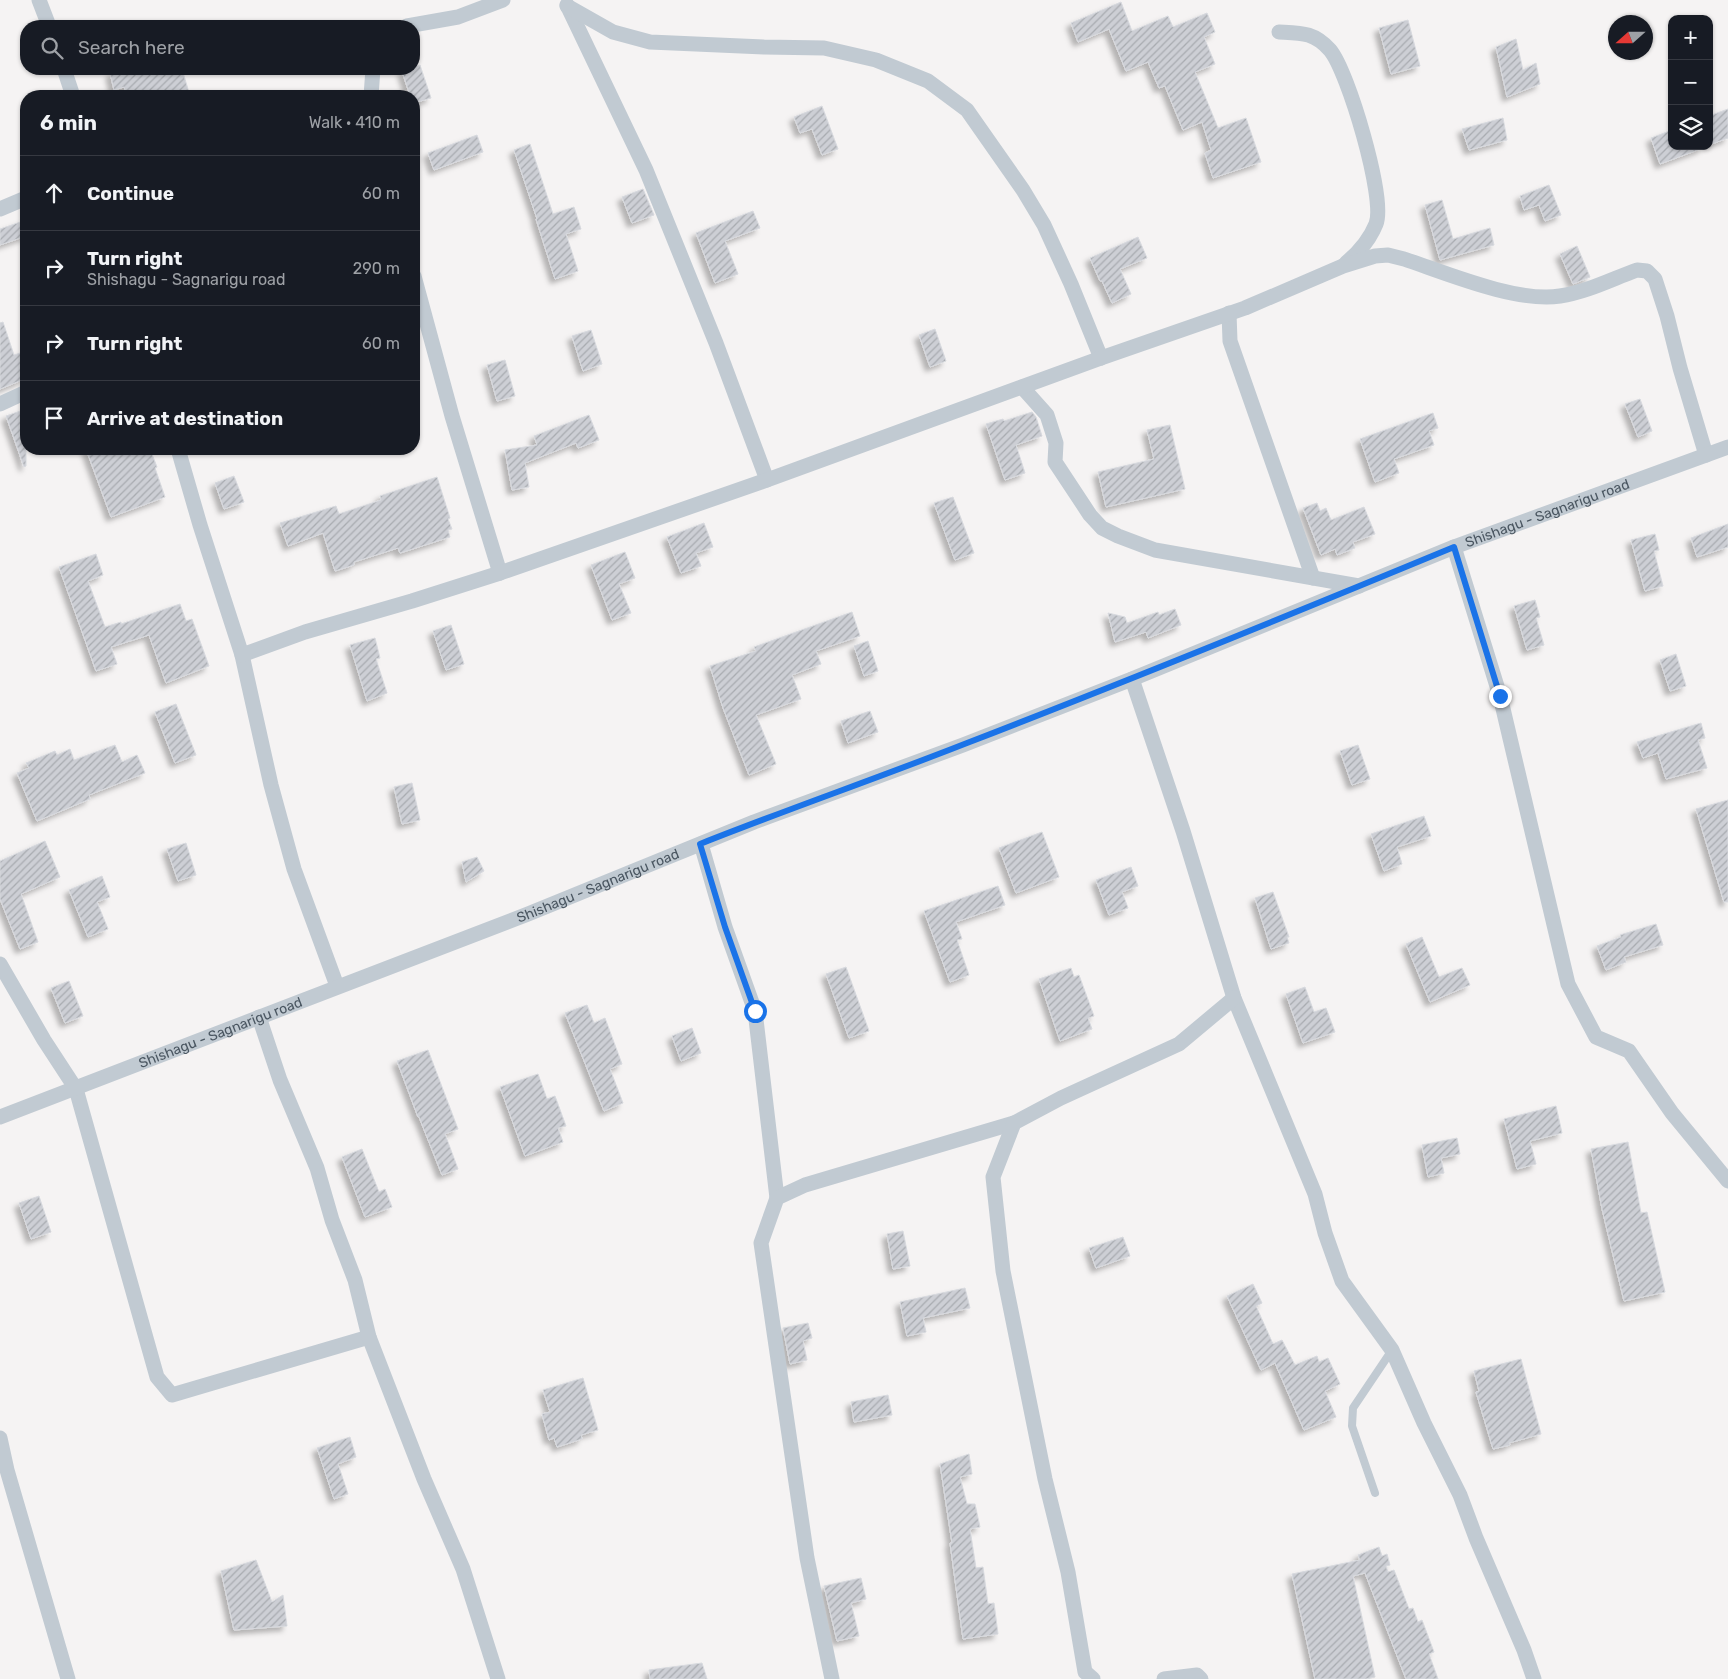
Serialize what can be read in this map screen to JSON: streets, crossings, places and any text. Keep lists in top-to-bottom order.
{
  "streets": {
    "street": ["Shishagu - Sagnarigu road"]
  },
  "north": "left",
  "page": {
    "map_buttons": ["+", "−"],
    "search": "Search here",
    "heading": ["6 min", "Walk · 410 m"],
    "list": [
      ["Continue", "60 m"],
      ["Turn right", "Shishagu - Sagnarigu road", "290 m"],
      ["Turn right", "60 m"],
      "Arrive at destination"
    ]
  }
}
